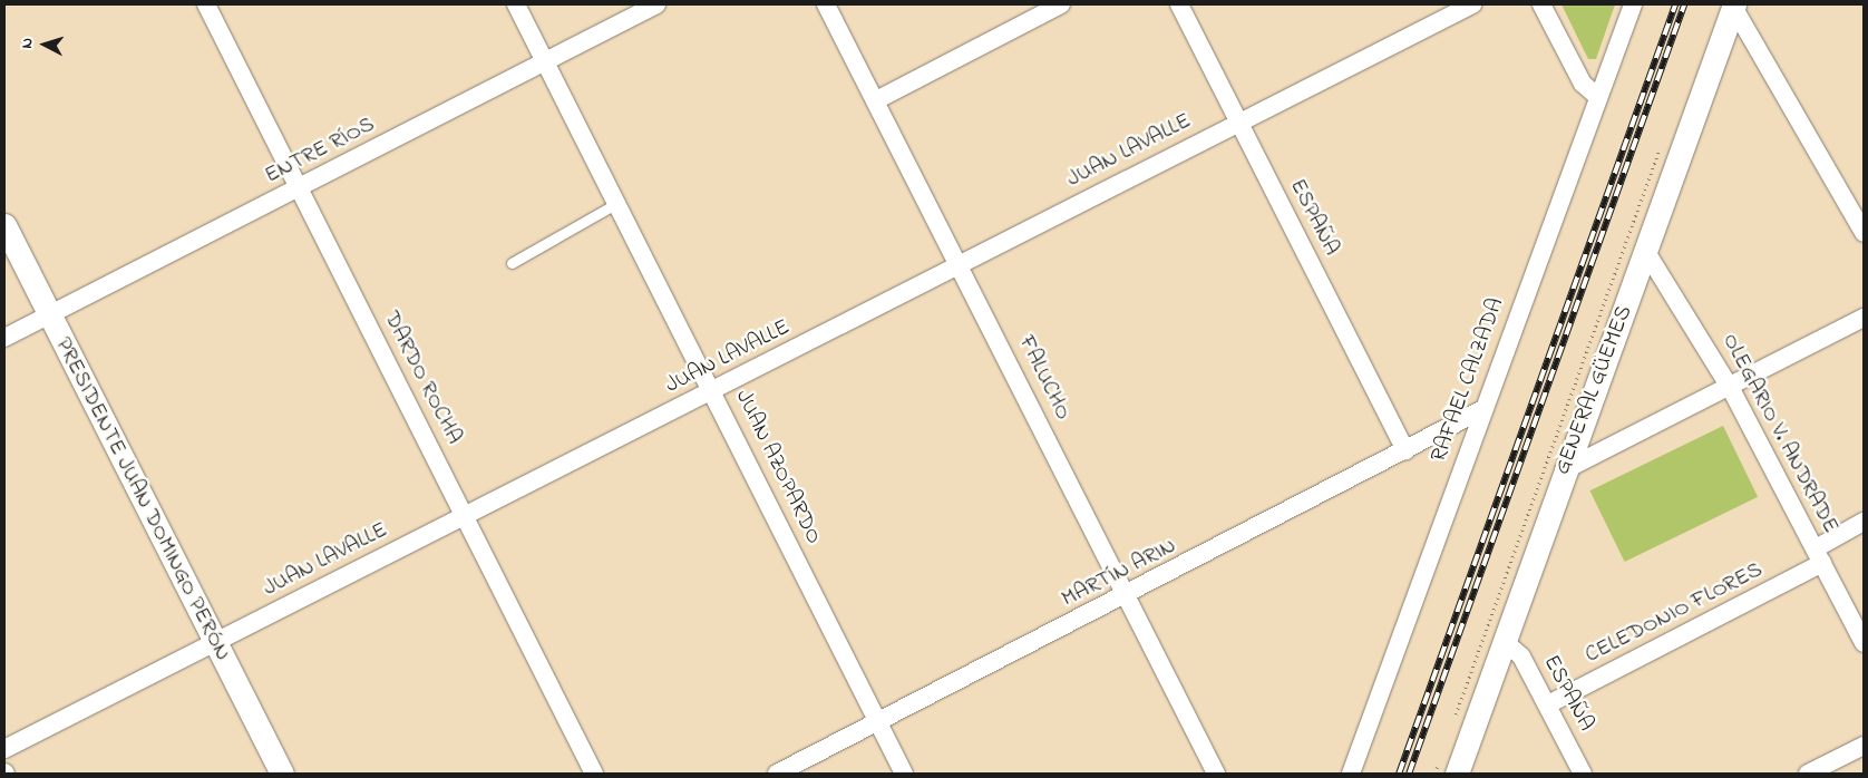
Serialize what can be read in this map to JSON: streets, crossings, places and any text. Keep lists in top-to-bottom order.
{
  "streets": {
    "street": [
      "ENTRE RÍOS",
      "JUAN LAVALLE",
      "ESPAÑA",
      "DARDO ROCHA",
      "FALUCHO",
      "RAFAEL CALZADA",
      "GENERAL GÜEMES",
      "OLEGARIO V. ANDRADE",
      "JUAN AZOPARDO",
      "PRESIDENTE JUAN DOMINGO PERÓN",
      "MARTÍN ARIN",
      "CELEDONIO FLORES"
    ]
  },
  "crossings": [
    ["ENTRE RÍOS", "DARDO ROCHA"],
    ["ENTRE RÍOS", "JUAN AZOPARDO"],
    ["ENTRE RÍOS", "PRESIDENTE JUAN DOMINGO PERÓN"],
    ["JUAN LAVALLE", "ESPAÑA"],
    ["JUAN LAVALLE", "DARDO ROCHA"],
    ["JUAN LAVALLE", "FALUCHO"],
    ["JUAN LAVALLE", "JUAN AZOPARDO"],
    ["JUAN LAVALLE", "PRESIDENTE JUAN DOMINGO PERÓN"],
    ["ESPAÑA", "GENERAL GÜEMES"],
    ["ESPAÑA", "MARTÍN ARIN"],
    ["ESPAÑA", "CELEDONIO FLORES"],
    ["FALUCHO", "MARTÍN ARIN"],
    ["RAFAEL CALZADA", "MARTÍN ARIN"],
    ["GENERAL GÜEMES", "OLEGARIO V. ANDRADE"],
    ["OLEGARIO V. ANDRADE", "CELEDONIO FLORES"],
    ["JUAN AZOPARDO", "MARTÍN ARIN"]
  ],
  "north": "left"
}
